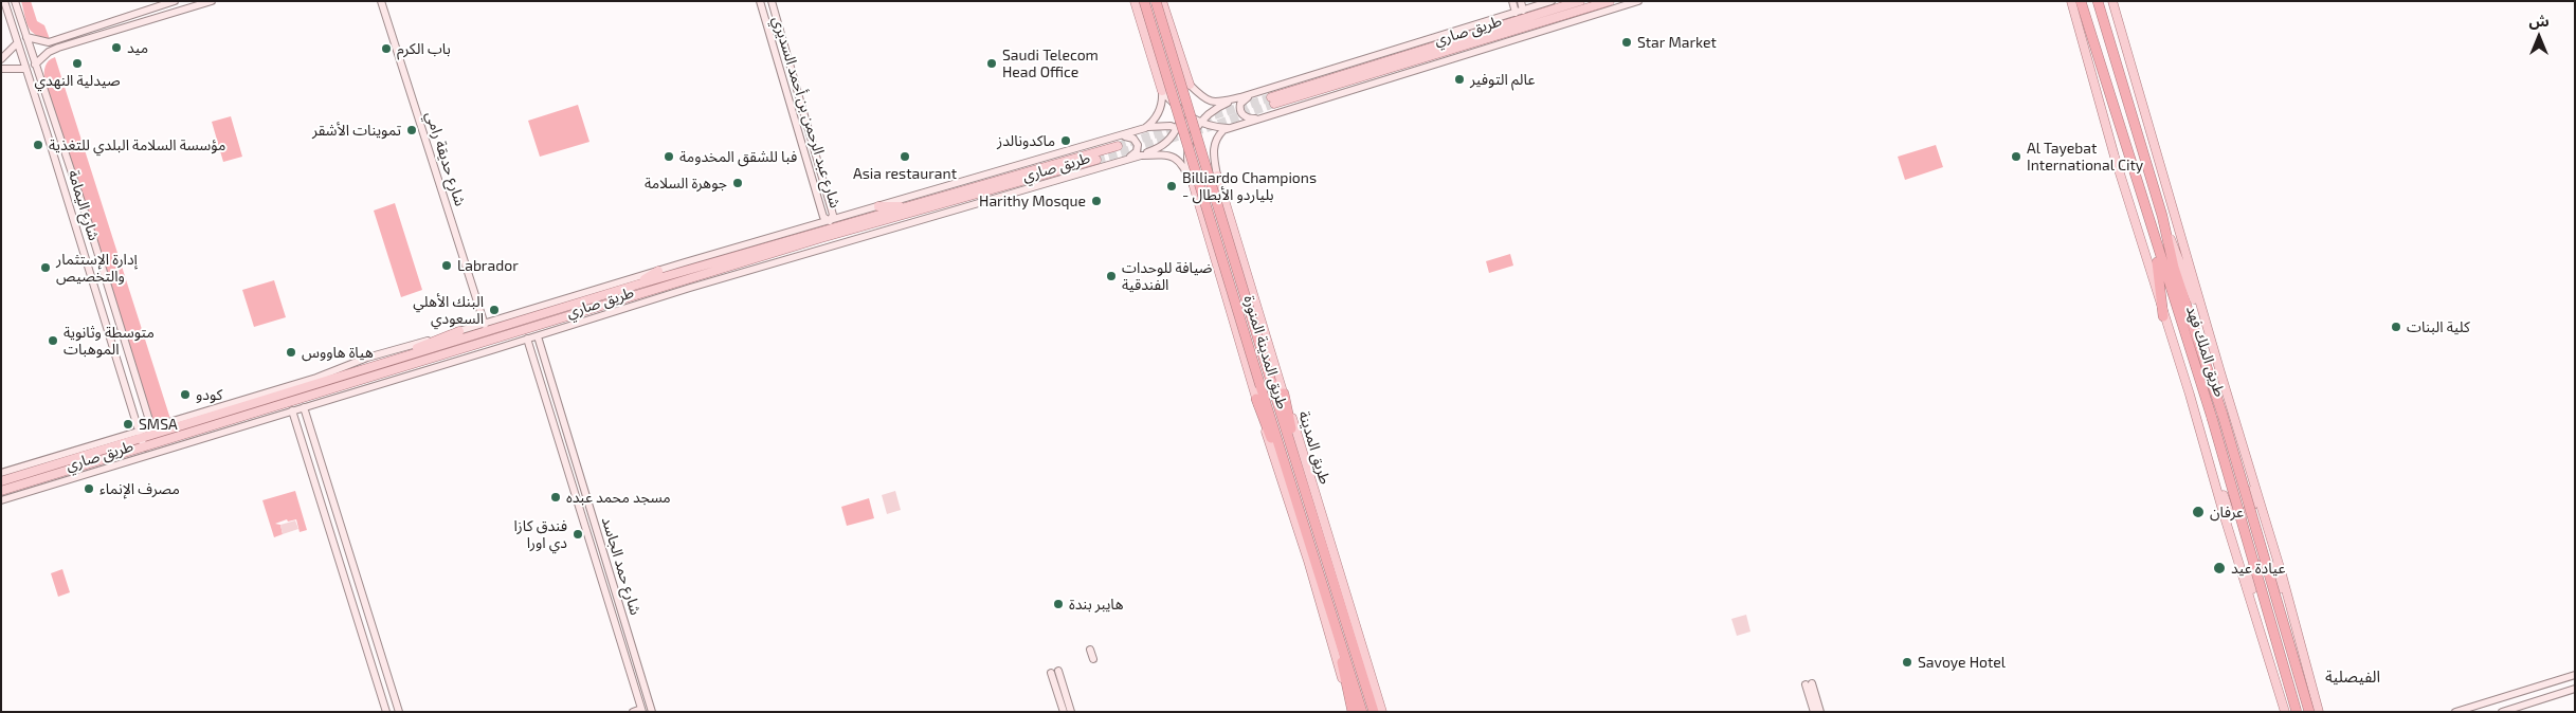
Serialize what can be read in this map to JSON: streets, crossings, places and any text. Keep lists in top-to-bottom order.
{
  "streets": {
    "highway": ["طريق الملك فهد", "طريق المدينة المنورة"],
    "main road": [
      "طريق صاري",
      "شارع عبد الرحمن بن أحمد السديري",
      "شارع حديقة رامي",
      "شارع اليمامة",
      "طريق المدينة",
      "شارع حمد الجاسد"
    ]
  },
  "crossings": [
    ["طريق صاري", "شارع اليمامة"],
    ["طريق صاري", "شارع حمد الجاسد"]
  ],
  "districts": ["الفيصلية"],
  "places": [
    "Star Market",
    "ميد",
    "باب الكرم",
    "صيدلية النهدي",
    "Saudi Telecom Head Office",
    "عالم التوفير",
    "تموينات الأشقر",
    "ماكدونالدز",
    "مؤسسة السلامة البلدي للتغذية",
    "فبا للشقق المخدومة",
    "Asia restaurant",
    "Al Tayebat International City",
    "جوهرة السلامة",
    "Billiardo Champions - بلياردو الأبطال",
    "Harithy Mosque",
    "Labrador",
    "إدارة الإستثمار والتخصيص",
    "ضيافة للوحدات الفندقية",
    "البنك الأهلي السعودي",
    "كلية البنات",
    "متوسطة وثانوية الموهبات",
    "هياة هاووس",
    "كودو",
    "SMSA",
    "مصرف الإنماء",
    "مسجد محمد عبده",
    "عرفان",
    "فندق كازا دي اورا",
    "عيادة عيد",
    "هايبر بندة",
    "Savoye Hotel"
  ],
  "north": "top"
}
